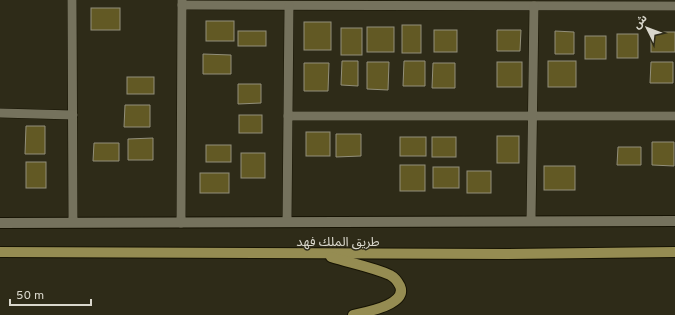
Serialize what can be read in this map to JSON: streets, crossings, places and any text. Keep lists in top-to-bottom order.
{
  "streets": {
    "main road": ["طريق الملك فهد"]
  },
  "scale_bar": "50 m",
  "north": "top left"
}
